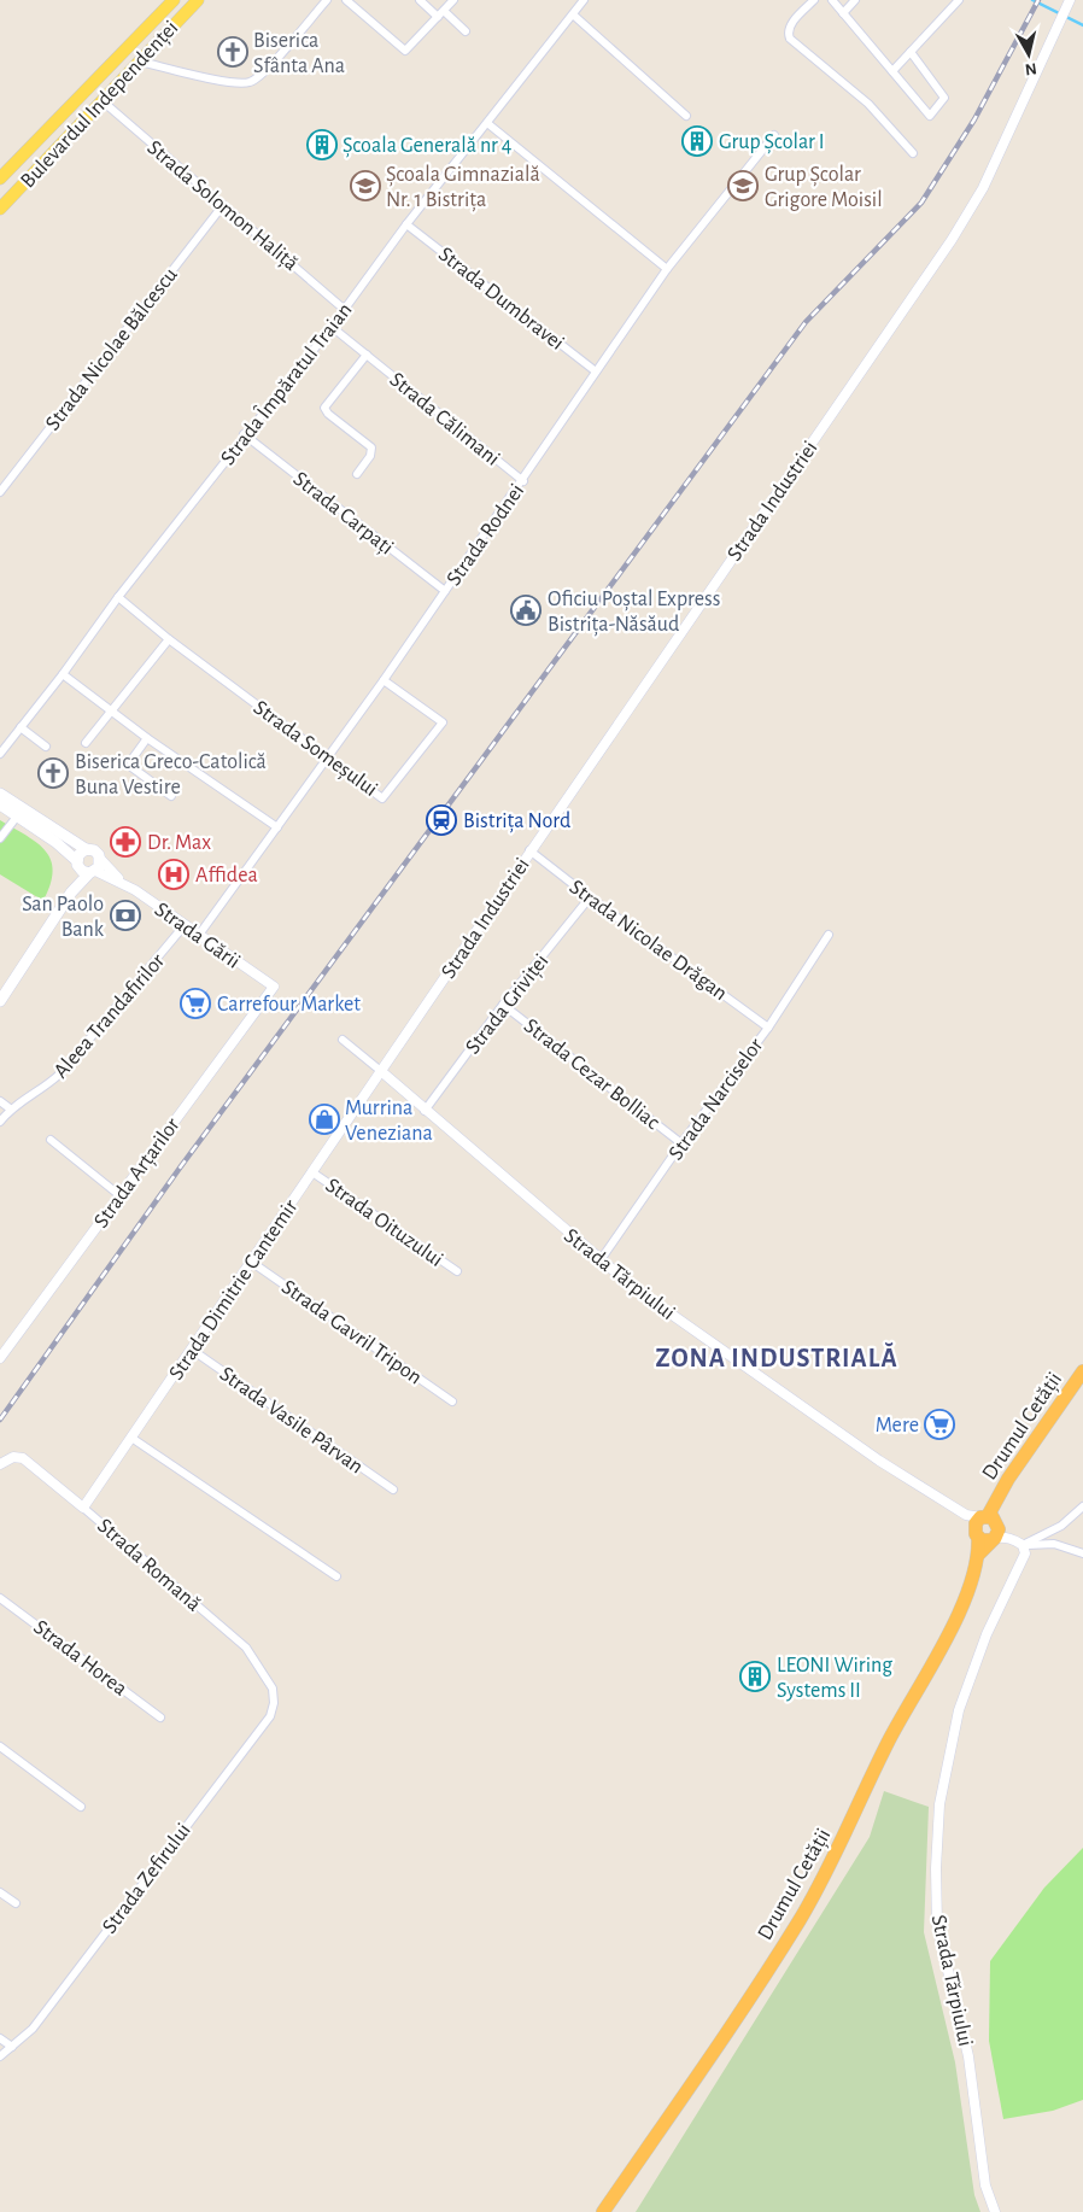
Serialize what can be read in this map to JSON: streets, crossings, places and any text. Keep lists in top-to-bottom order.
{
  "streets": {
    "highway": ["Drumul Cetății"],
    "main road": ["Bulevardul Independenței", "Strada Gării"],
    "street": [
      "Strada Solomon Haliță",
      "Strada Dumbravei",
      "Strada Nicolae Bălcescu",
      "Strada Împăratul Traian",
      "Strada Călimani",
      "Strada Industriei",
      "Strada Carpați",
      "Strada Rodnei",
      "Strada Someșului",
      "Strada Nicolae Drăgan",
      "Strada Griviței",
      "Aleea Trandafirilor",
      "Strada Cezar Bolliac",
      "Strada Narciselor",
      "Strada Arțarilor",
      "Strada Oituzului",
      "Strada Tărpiului",
      "Strada Dimitrie Cantemir",
      "Strada Gavril Tripon",
      "Strada Vasile Pârvan",
      "Strada Romană",
      "Strada Horea",
      "Strada Zefirului"
    ]
  },
  "crossings": [
    ["Bulevardul Independenței", "Strada Solomon Haliță"],
    ["Strada Solomon Haliță", "Strada Nicolae Bălcescu"],
    ["Strada Solomon Haliță", "Strada Împăratul Traian"],
    ["Strada Dumbravei", "Strada Împăratul Traian"],
    ["Strada Dumbravei", "Strada Rodnei"],
    ["Strada Împăratul Traian", "Strada Călimani"],
    ["Strada Împăratul Traian", "Strada Carpați"],
    ["Strada Împăratul Traian", "Strada Someșului"],
    ["Strada Călimani", "Strada Rodnei"],
    ["Strada Industriei", "Strada Nicolae Drăgan"],
    ["Strada Industriei", "Strada Tărpiului"],
    ["Strada Industriei", "Strada Dimitrie Cantemir"],
    ["Strada Carpați", "Strada Rodnei"],
    ["Strada Rodnei", "Strada Someșului"],
    ["Strada Rodnei", "Strada Gării"],
    ["Strada Gării", "Aleea Trandafirilor"],
    ["Strada Gării", "Strada Arțarilor"],
    ["Strada Nicolae Drăgan", "Strada Griviței"],
    ["Strada Nicolae Drăgan", "Strada Narciselor"],
    ["Strada Griviței", "Strada Cezar Bolliac"],
    ["Strada Griviței", "Strada Tărpiului"],
    ["Strada Cezar Bolliac", "Strada Narciselor"],
    ["Strada Narciselor", "Strada Tărpiului"],
    ["Strada Oituzului", "Strada Dimitrie Cantemir"],
    ["Strada Tărpiului", "Strada Dimitrie Cantemir"],
    ["Strada Tărpiului", "Drumul Cetății"],
    ["Strada Dimitrie Cantemir", "Strada Gavril Tripon"],
    ["Strada Dimitrie Cantemir", "Strada Vasile Pârvan"],
    ["Strada Dimitrie Cantemir", "Strada Romană"],
    ["Strada Romană", "Strada Zefirului"]
  ],
  "districts": ["ZONA INDUSTRIALĂ"],
  "places": {
    "church": ["Biserica Sfânta Ana", "Biserica Greco-Catolică Buna Vestire"],
    "building": ["Grup Școlar I", "Școala Generală nr 4", "LEONI Wiring Systems II"],
    "school or university": ["Școala Gimnazială Nr. 1 Bistrița", "Grup Școlar Grigore Moisil"],
    "public building": ["Oficiu Poștal Express Bistrița-Năsăud"],
    "station": ["Bistrița Nord"],
    "pharmacy": ["Dr. Max"],
    "hospital": ["Affidea"],
    "bank": ["San Paolo Bank"],
    "supermarket": ["Carrefour Market", "Mere"],
    "shop": ["Murrina Veneziana"]
  },
  "north": "bottom"
}
